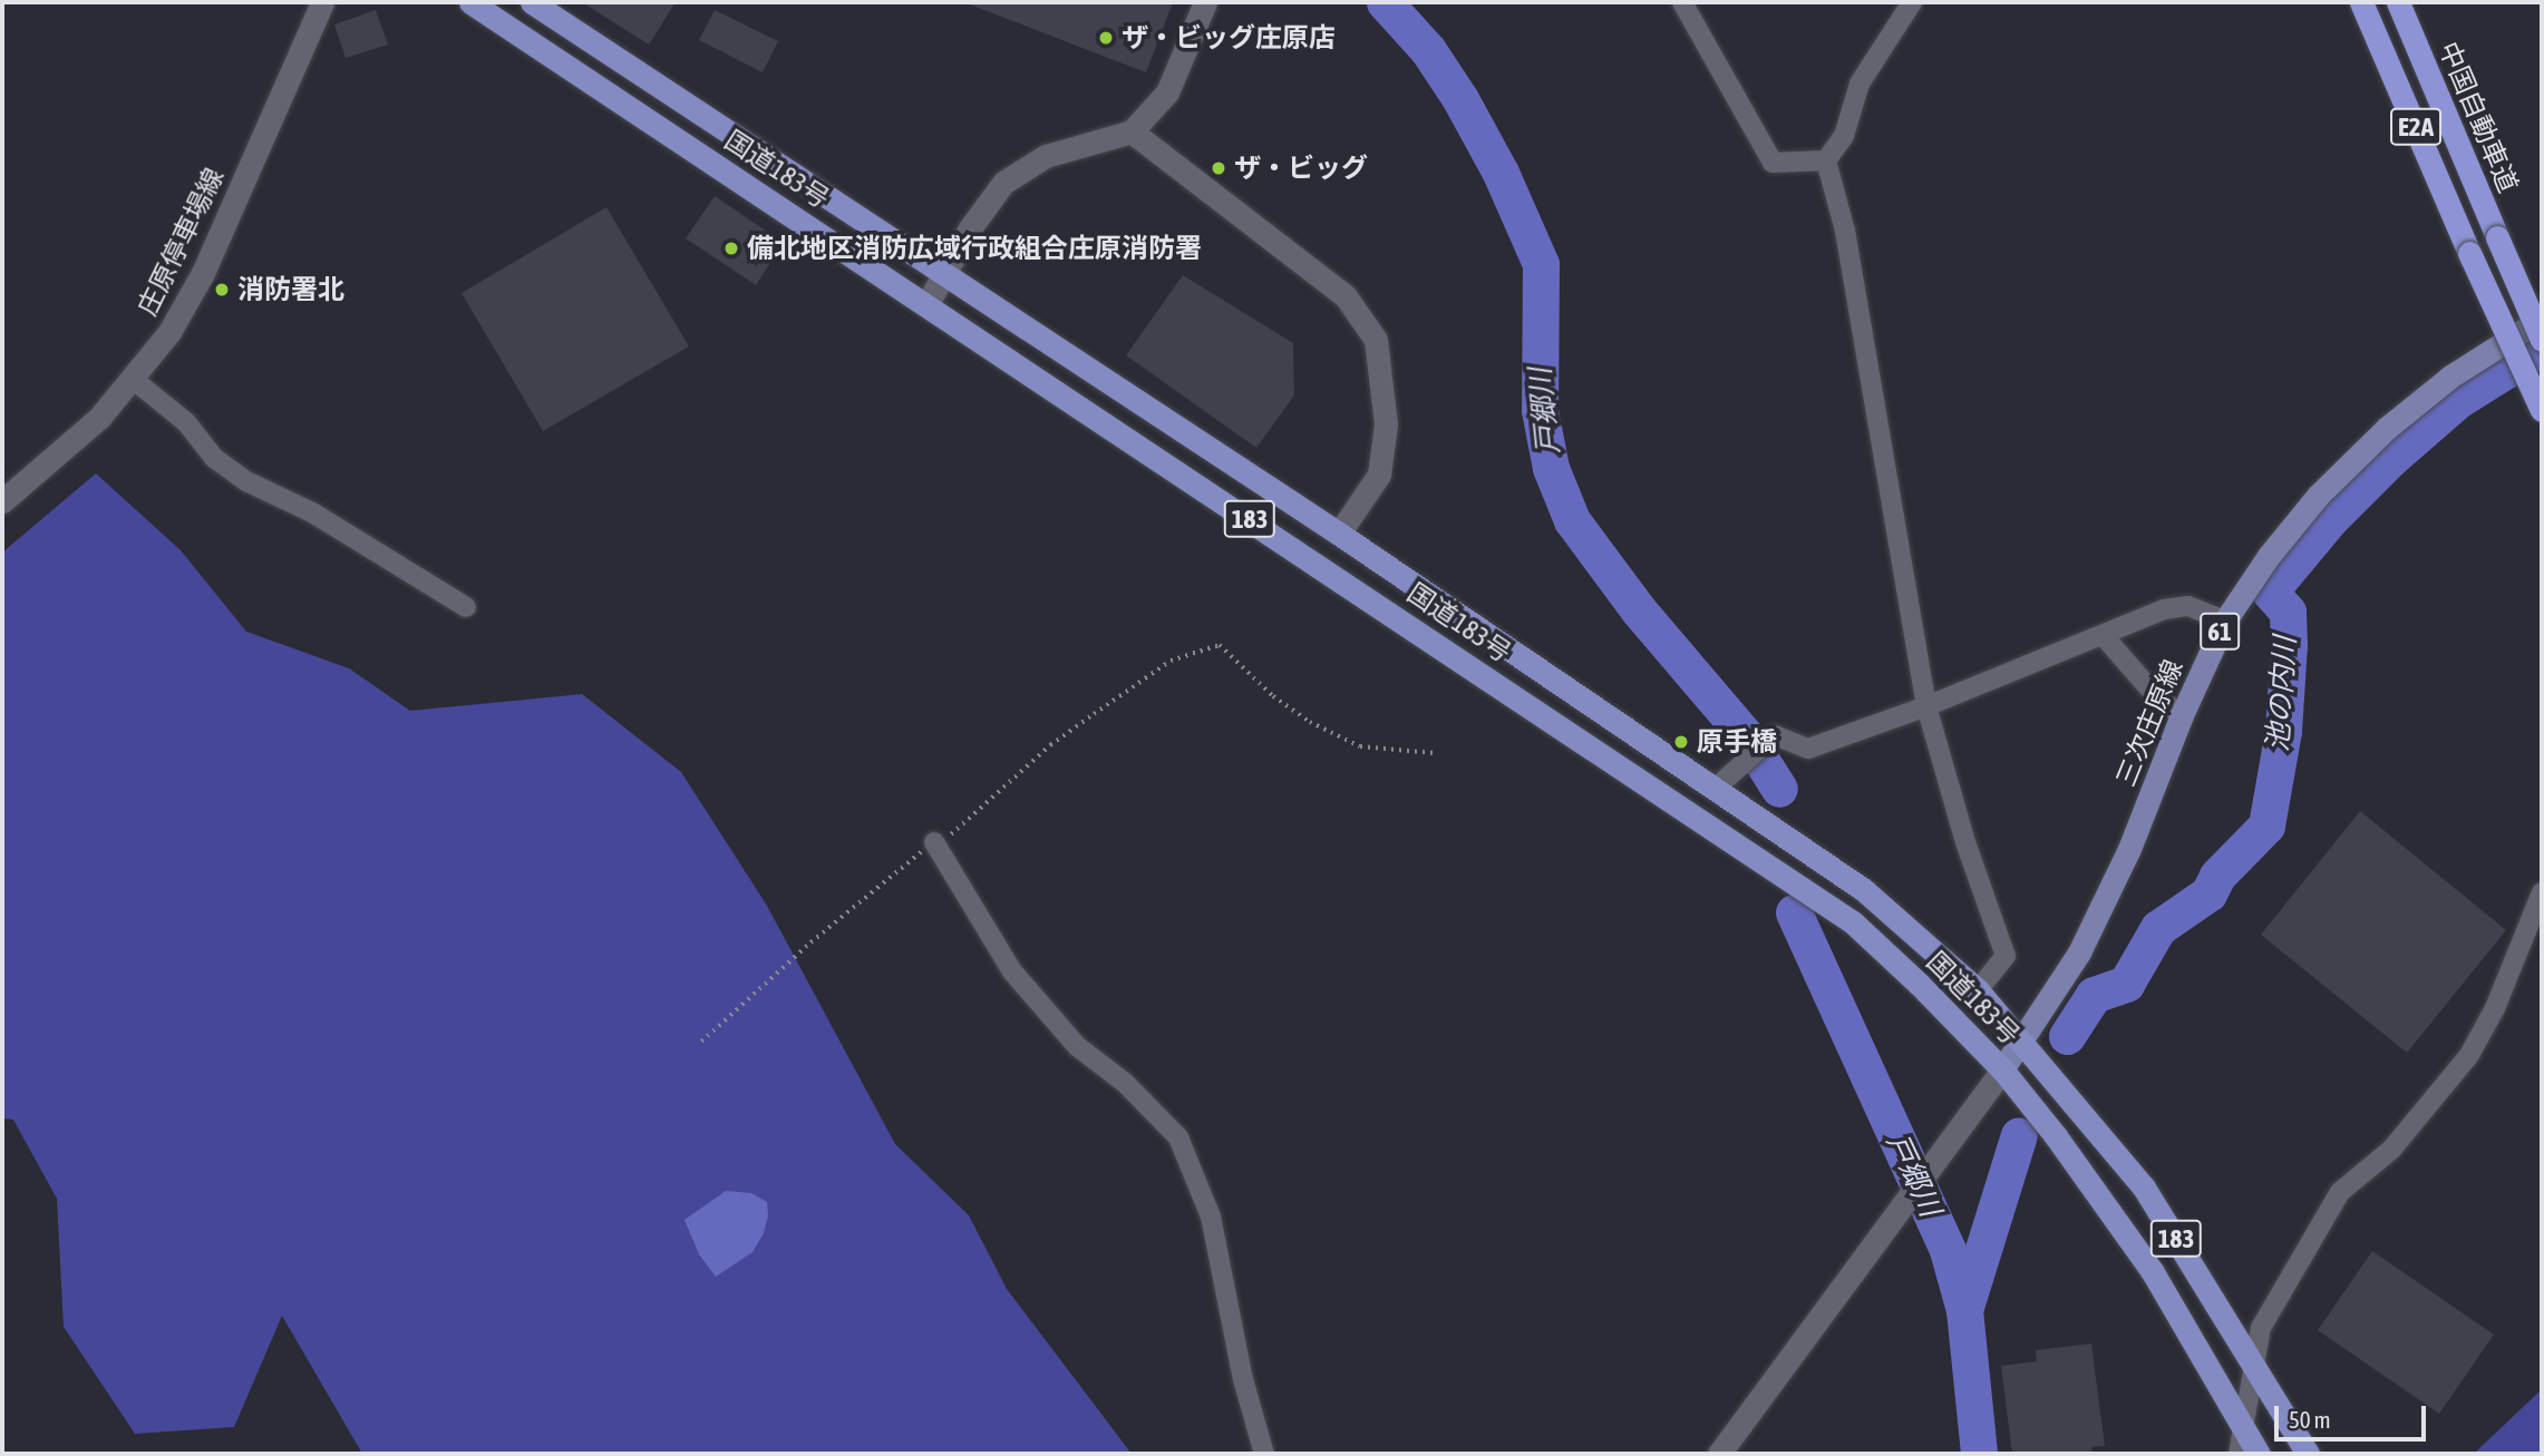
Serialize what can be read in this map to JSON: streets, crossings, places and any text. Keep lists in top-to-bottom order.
{
  "streets": {
    "highway": [
      "中国自動車道",
      "E2A",
      "国道183号",
      "183"
    ],
    "main road": ["61", "三次庄原線"],
    "street": ["庄原停車場線"]
  },
  "crossings": [
    ["国道183号", "三次庄原線"]
  ],
  "water": ["戸郷川", "池の内川"],
  "places": [
    "ザ・ビッグ庄原店",
    "ザ・ビッグ",
    "備北地区消防広域行政組合庄原消防署",
    "消防署北",
    "原手橋"
  ],
  "scale_bar": "50 m"
}
